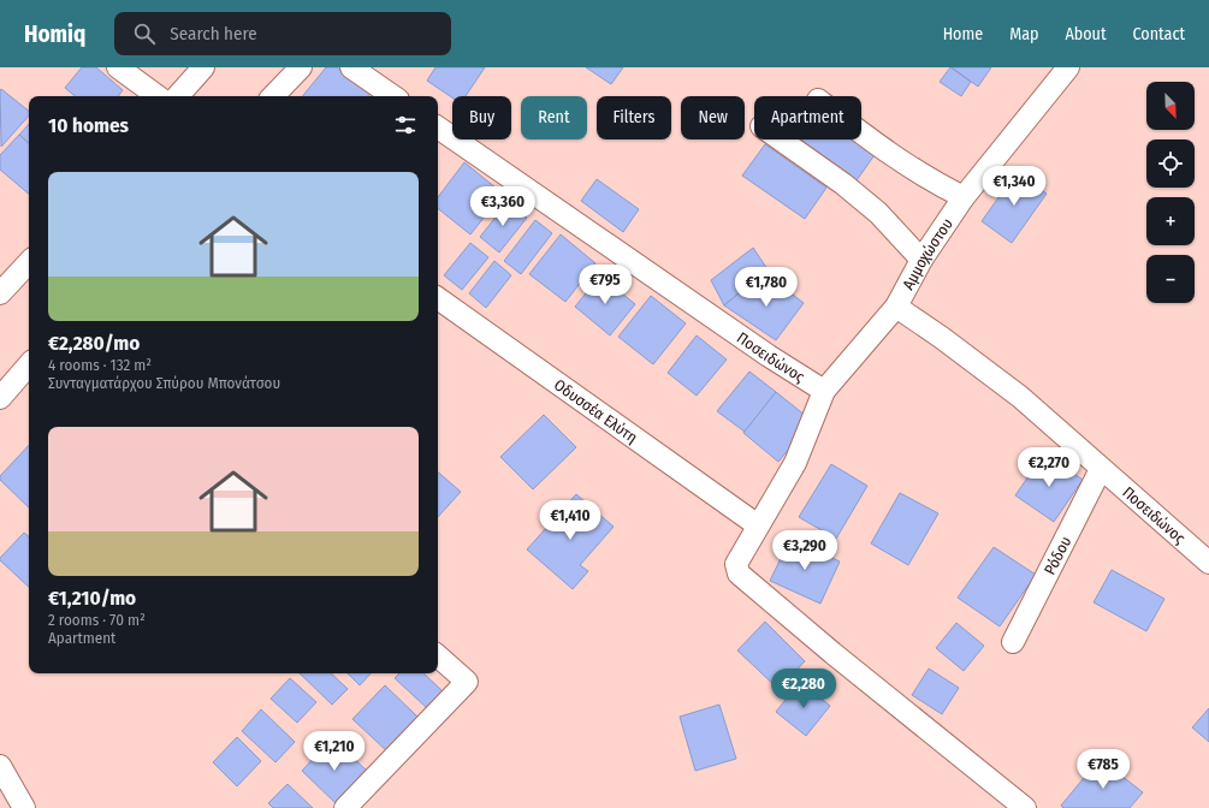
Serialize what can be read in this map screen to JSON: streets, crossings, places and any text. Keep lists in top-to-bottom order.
{
  "streets": {
    "street": [
      "Αμμοχώστου",
      "Ποσειδώνος",
      "Οδυσσέα Ελύτη",
      "Ρόδου"
    ]
  },
  "crossings": [
    ["Αμμοχώστου", "Ποσειδώνος"],
    ["Αμμοχώστου", "Οδυσσέα Ελύτη"],
    ["Ποσειδώνος", "Ρόδου"]
  ],
  "north": "bottom right",
  "page": {
    "header": "Homiq",
    "search": "Search here",
    "nav": [
      "Home",
      "Map",
      "About",
      "Contact"
    ],
    "map_buttons": ["+", "−"],
    "chip": [
      "Buy",
      "Rent",
      "Filters",
      "New",
      "Apartment"
    ],
    "heading": "10 homes",
    "list": [
      {
        "name": "€2,280/mo",
        "note": "4 rooms · 132 m² · Συνταγματάρχου Σπύρου Μπονάτσου"
      },
      {
        "name": "€1,210/mo",
        "note": "2 rooms · 70 m² · Apartment"
      }
    ],
    "price": [
      "€1,340",
      "€3,360",
      "€795",
      "€1,780",
      "€2,270",
      "€1,410",
      "€3,290",
      "€2,280",
      "€1,210",
      "€785"
    ]
  }
}
